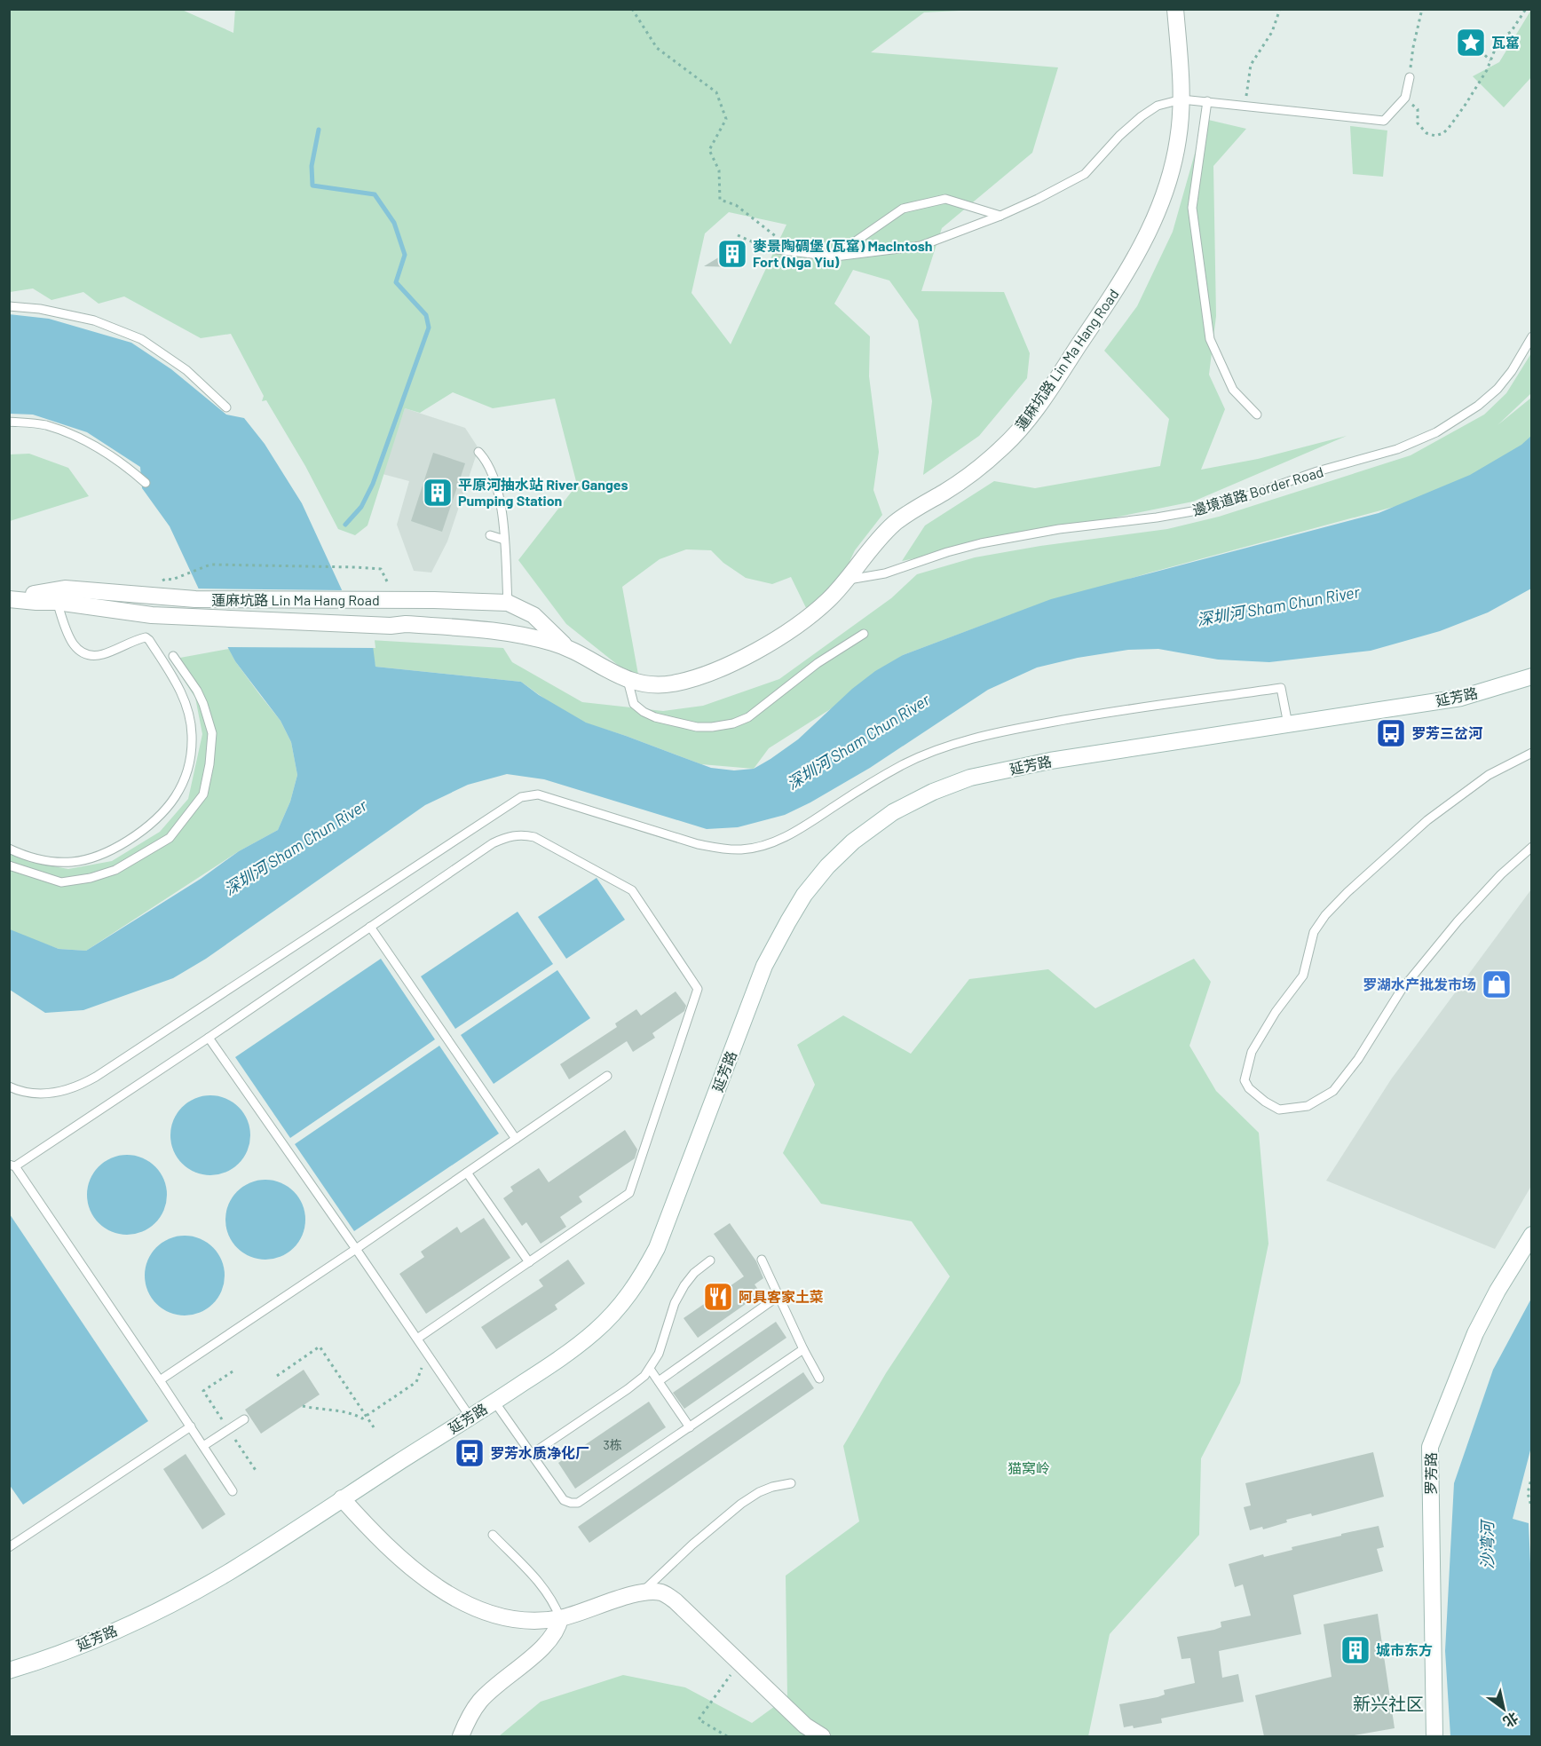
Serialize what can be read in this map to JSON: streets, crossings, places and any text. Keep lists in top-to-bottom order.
{
  "streets": {
    "street": ["蓮麻坑路 Lin Ma Hang Road", "延芳路", "罗芳路"],
    "lane": ["邊境道路 Border Road"]
  },
  "crossings": [
    ["蓮麻坑路 Lin Ma Hang Road", "邊境道路 Border Road"]
  ],
  "districts": ["新兴社区"],
  "water": ["深圳河 Sham Chun River", "沙湾河"],
  "parks": ["猫窝岭"],
  "places": {
    "place": ["瓦窰"],
    "building": ["麥景陶碉堡 (瓦窰) MacIntosh Fort (Nga Yiu)", "平原河抽水站 River Ganges Pumping Station", "城市东方"],
    "bus stop": ["罗芳三岔河", "罗芳水质净化厂"],
    "shop": ["罗湖水产批发市场"],
    "restaurant": ["阿具客家土菜"]
  },
  "house_numbers": ["3栋"],
  "north": "bottom right"
}
